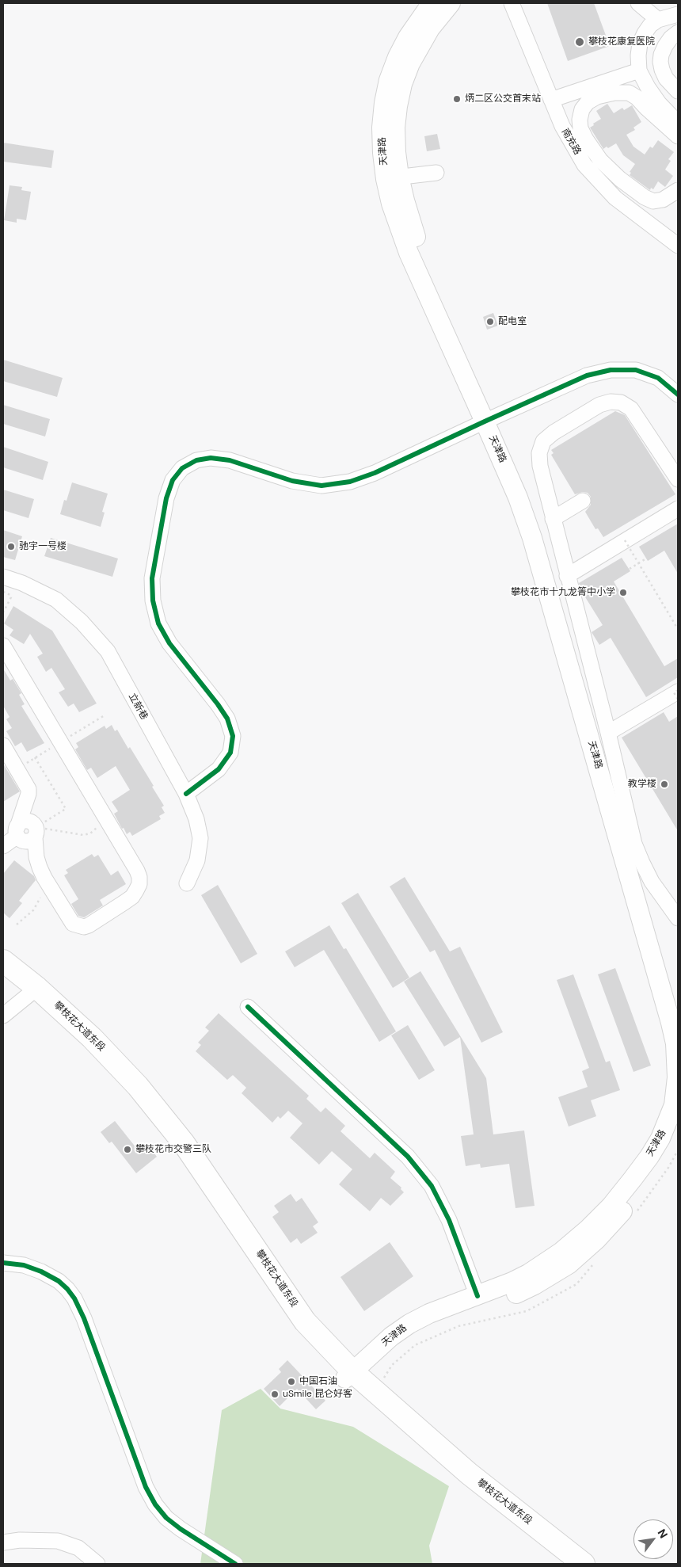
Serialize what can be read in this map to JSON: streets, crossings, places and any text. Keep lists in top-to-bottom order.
{
  "streets": {
    "highway": ["攀枝花大道东段"],
    "main road": ["天津路"],
    "street": ["南充路", "立新巷"]
  },
  "crossings": [
    ["天津路", "攀枝花大道东段"]
  ],
  "places": [
    "攀枝花康复医院",
    "炳二区公交首末站",
    "配电室",
    "驰宇一号楼",
    "攀枝花市十九龙箐中小学",
    "教学楼",
    "攀枝花市交警三队",
    "中国石油",
    "uSmile 昆仑好客"
  ],
  "north": "top right"
}
